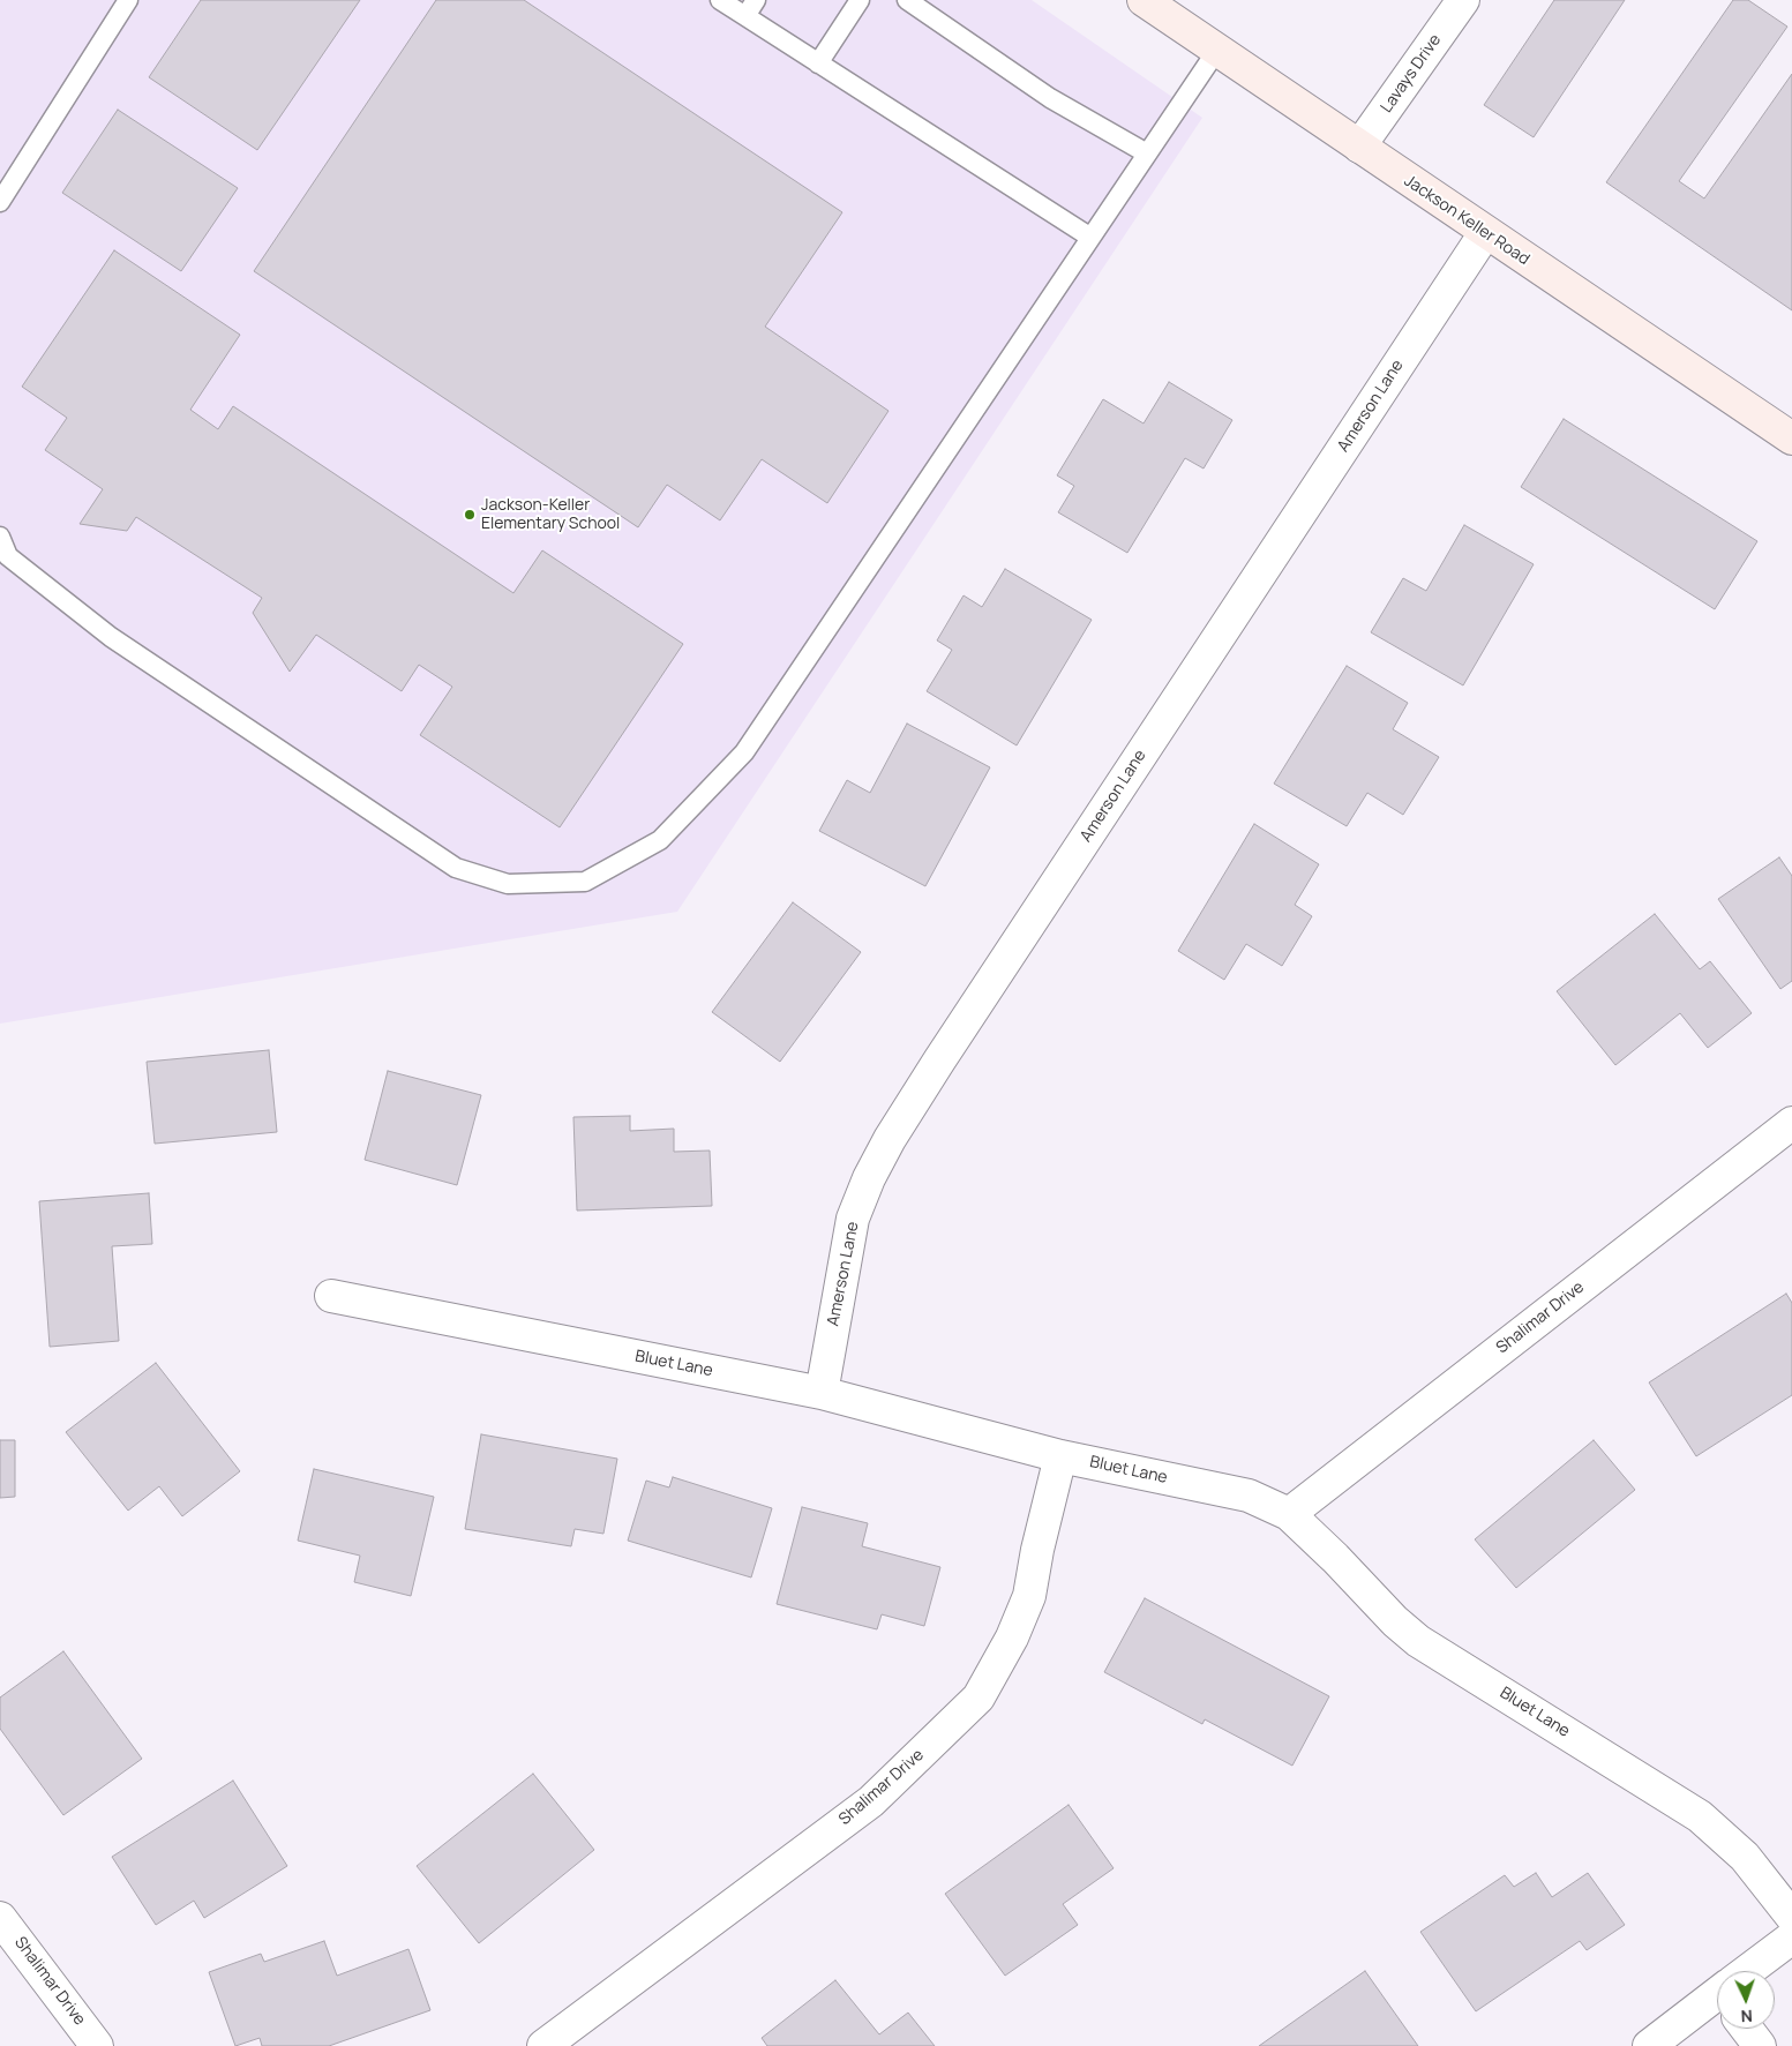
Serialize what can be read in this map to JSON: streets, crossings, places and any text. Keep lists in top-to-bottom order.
{
  "streets": {
    "main road": ["Jackson Keller Road"],
    "street": [
      "Lavays Drive",
      "Amerson Lane",
      "Shalimar Drive",
      "Bluet Lane"
    ]
  },
  "crossings": [
    ["Lavays Drive", "Jackson Keller Road"],
    ["Jackson Keller Road", "Amerson Lane"],
    ["Amerson Lane", "Bluet Lane"],
    ["Shalimar Drive", "Bluet Lane"]
  ],
  "places": ["Jackson-Keller Elementary School"],
  "north": "bottom"
}
